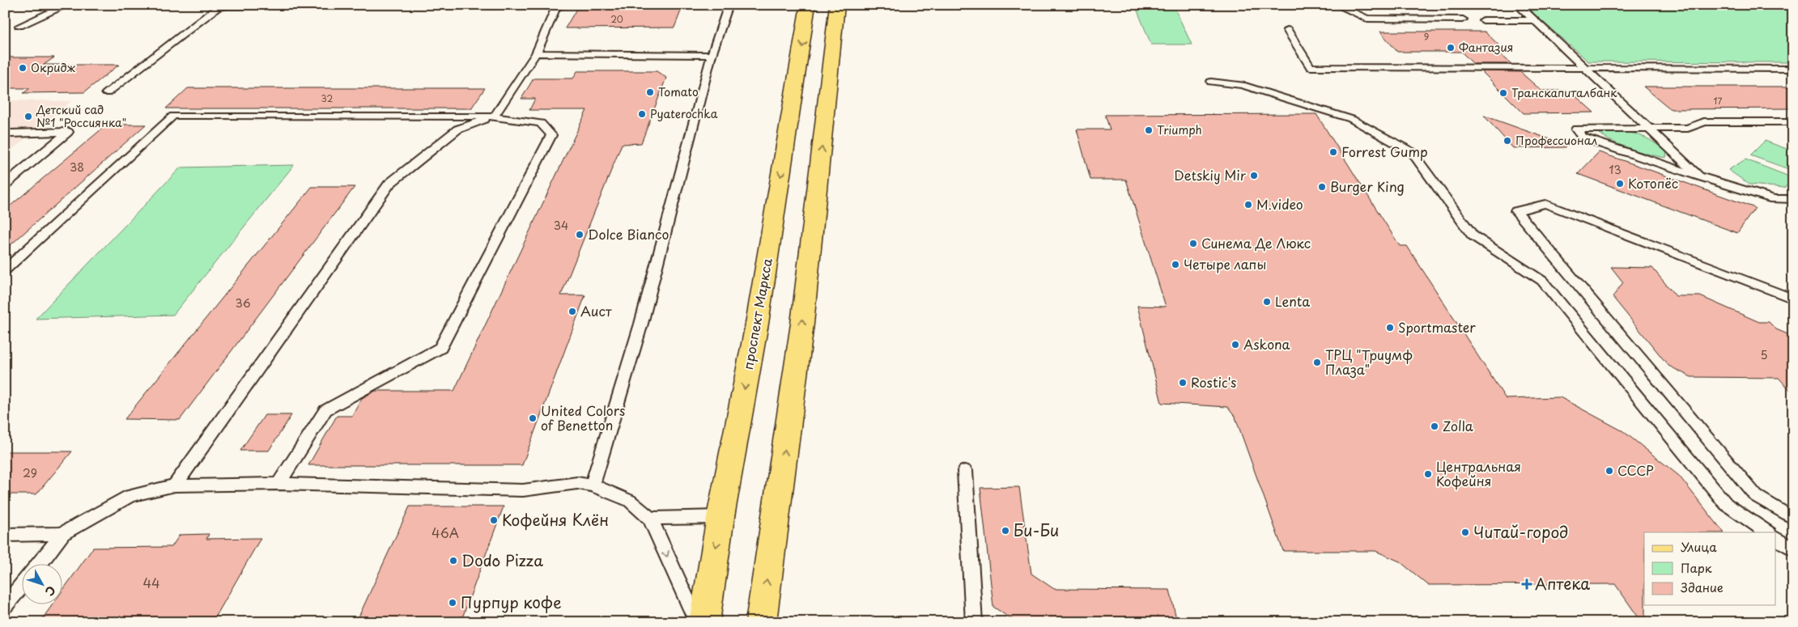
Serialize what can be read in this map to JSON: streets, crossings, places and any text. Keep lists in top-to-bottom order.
{
  "streets": {
    "main road": ["проспект Маркса"]
  },
  "places": {
    "other": [
      "Фантазия",
      "Окридж",
      "Tomato",
      "Транскапиталбанк",
      "Pyaterochka",
      "Детский сад №1 \"Россиянка\"",
      "Triumph",
      "Профессионал",
      "Forrest Gump",
      "Detskiy Mir",
      "Котопёс",
      "Burger King",
      "M.video",
      "Dolce Bianco",
      "Синема Де Люкс",
      "Четыре лапы",
      "Lenta",
      "Аист",
      "Sportmaster",
      "Askona",
      "ТРЦ \"Триумф Плаза\"",
      "Rostic's",
      "United Colors of Benetton",
      "Zolla",
      "СССР",
      "Центральная Кофейня",
      "Кофейня Клён",
      "Би-Би",
      "Читай-город",
      "Dodo Pizza",
      "Пурпур кофе"
    ],
    "health": ["Аптека"]
  },
  "house_numbers": [
    "20",
    "9",
    "32",
    "17",
    "38",
    "13",
    "34",
    "36",
    "5",
    "29",
    "46А",
    "44"
  ],
  "legend": ["Улица", "Парк", "Здание"],
  "north": "bottom right"
}
